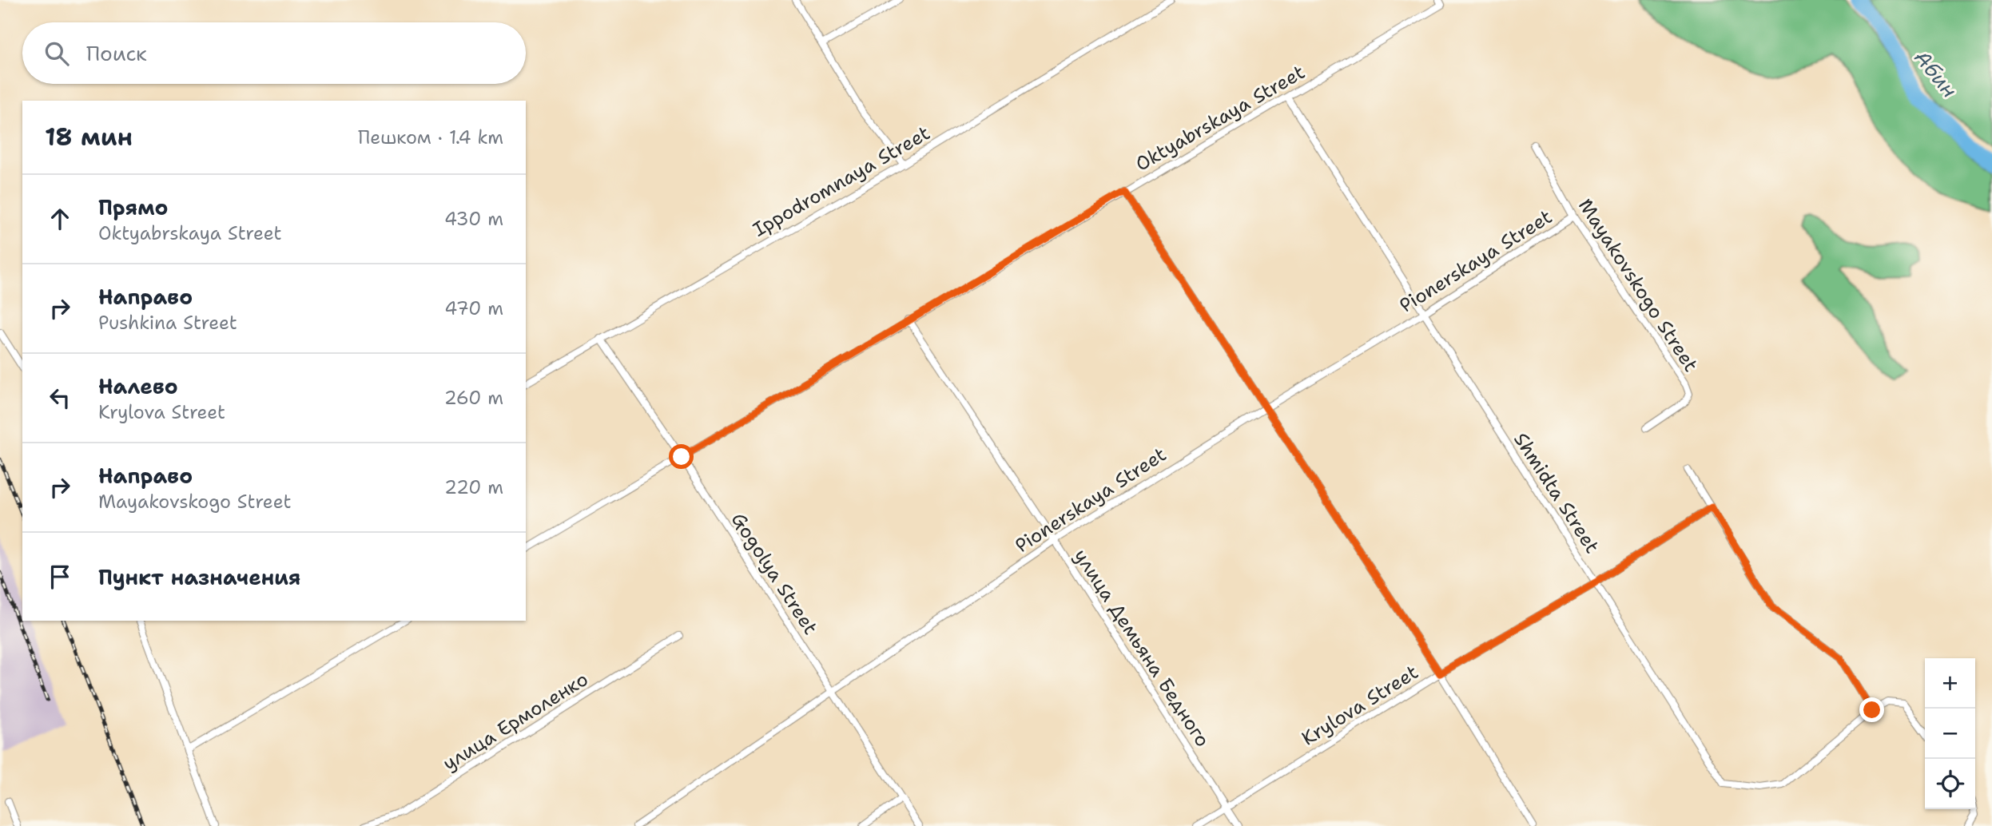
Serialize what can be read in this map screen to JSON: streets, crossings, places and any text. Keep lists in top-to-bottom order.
{
  "streets": {
    "street": [
      "Oktyabrskaya Street",
      "Ippodromnaya Street",
      "Pionerskaya Street",
      "Mayakovskogo Street",
      "Shmidta Street",
      "Gogolya Street",
      "улица Демьяна Бедного",
      "Krylova Street",
      "улица Ермоленко"
    ]
  },
  "crossings": [
    ["Oktyabrskaya Street", "Shmidta Street"],
    ["Oktyabrskaya Street", "Gogolya Street"],
    ["Oktyabrskaya Street", "улица Демьяна Бедного"],
    ["Ippodromnaya Street", "Gogolya Street"],
    ["Pionerskaya Street", "Mayakovskogo Street"],
    ["Pionerskaya Street", "Shmidta Street"],
    ["Pionerskaya Street", "Gogolya Street"],
    ["Pionerskaya Street", "улица Демьяна Бедного"],
    ["Shmidta Street", "Krylova Street"],
    ["улица Демьяна Бедного", "Krylova Street"]
  ],
  "water": ["Абин"],
  "page": {
    "search": "Поиск",
    "heading": ["18 мин", "Пешком · 1.4 km"],
    "list": [
      ["Прямо", "Oktyabrskaya Street", "430 m"],
      ["Направо", "Pushkina Street", "470 m"],
      ["Налево", "Krylova Street", "260 m"],
      ["Направо", "Mayakovskogo Street", "220 m"],
      "Пункт назначения"
    ],
    "map_buttons": ["+", "−"]
  }
}
